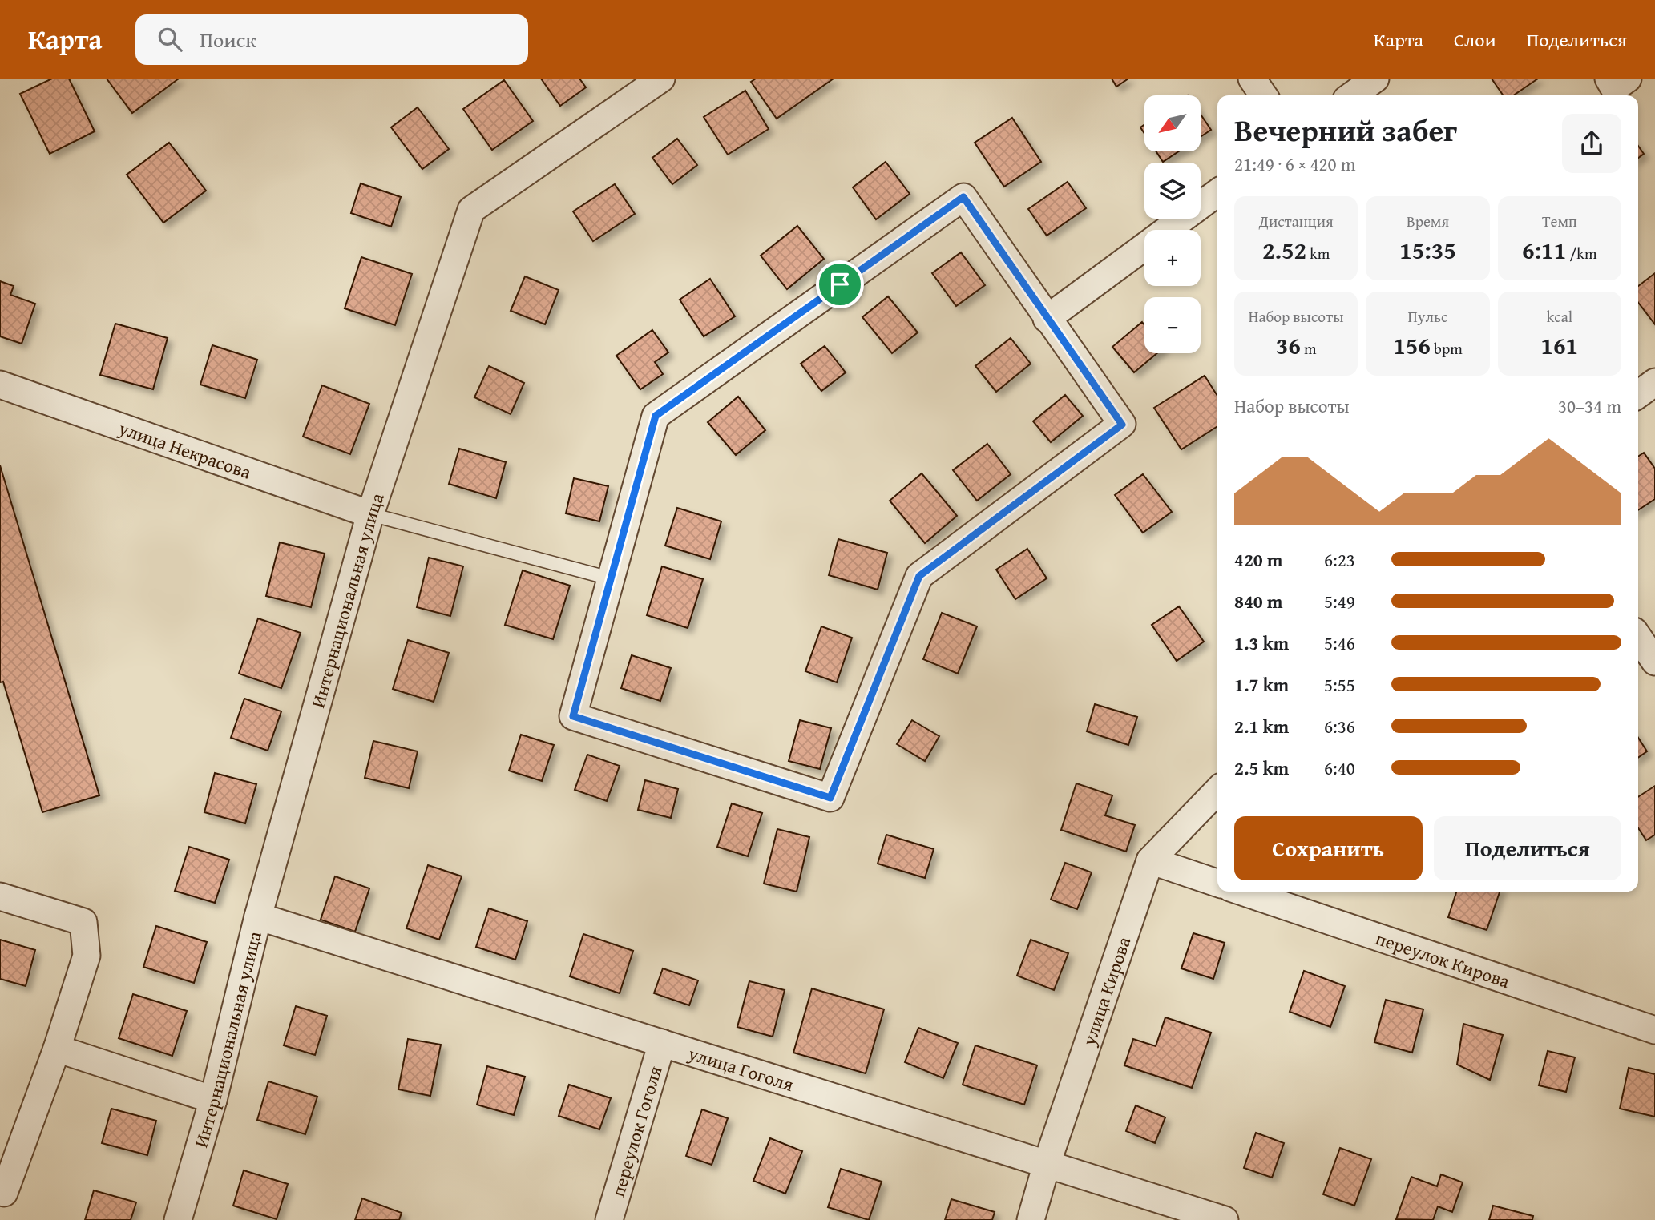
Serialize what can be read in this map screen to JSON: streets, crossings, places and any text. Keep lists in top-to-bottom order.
{
  "streets": {
    "street": [
      "улица Некрасова",
      "Интернациональная улица",
      "переулок Кирова",
      "улица Кирова",
      "улица Гоголя",
      "переулок Гоголя"
    ]
  },
  "crossings": [
    ["улица Некрасова", "Интернациональная улица"],
    ["Интернациональная улица", "улица Гоголя"],
    ["улица Кирова", "улица Гоголя"],
    ["улица Гоголя", "переулок Гоголя"]
  ],
  "north": "bottom left",
  "page": {
    "header": "Карта",
    "search": "Поиск",
    "nav": ["Карта", "Слои", "Поделиться"],
    "map_buttons": ["+", "−"],
    "heading": ["Вечерний забег", "21:49 · 6 × 420 m"],
    "stats": [
      ["Дистанция", "2.52 km"],
      ["Время", "15:35"],
      ["Темп", "6:11 /km"],
      ["Набор высоты", "36 m"],
      ["Пульс", "156 bpm"],
      ["kcal", "161"]
    ],
    "chart": ["Набор высоты", "30–34 m"],
    "list": [
      {
        "name": "420 m",
        "note": "6:23"
      },
      {
        "name": "840 m",
        "note": "5:49"
      },
      {
        "name": "1.3 km",
        "note": "5:46"
      },
      {
        "name": "1.7 km",
        "note": "5:55"
      },
      {
        "name": "2.1 km",
        "note": "6:36"
      },
      {
        "name": "2.5 km",
        "note": "6:40"
      }
    ],
    "buttons": ["Сохранить", "Поделиться"]
  }
}
